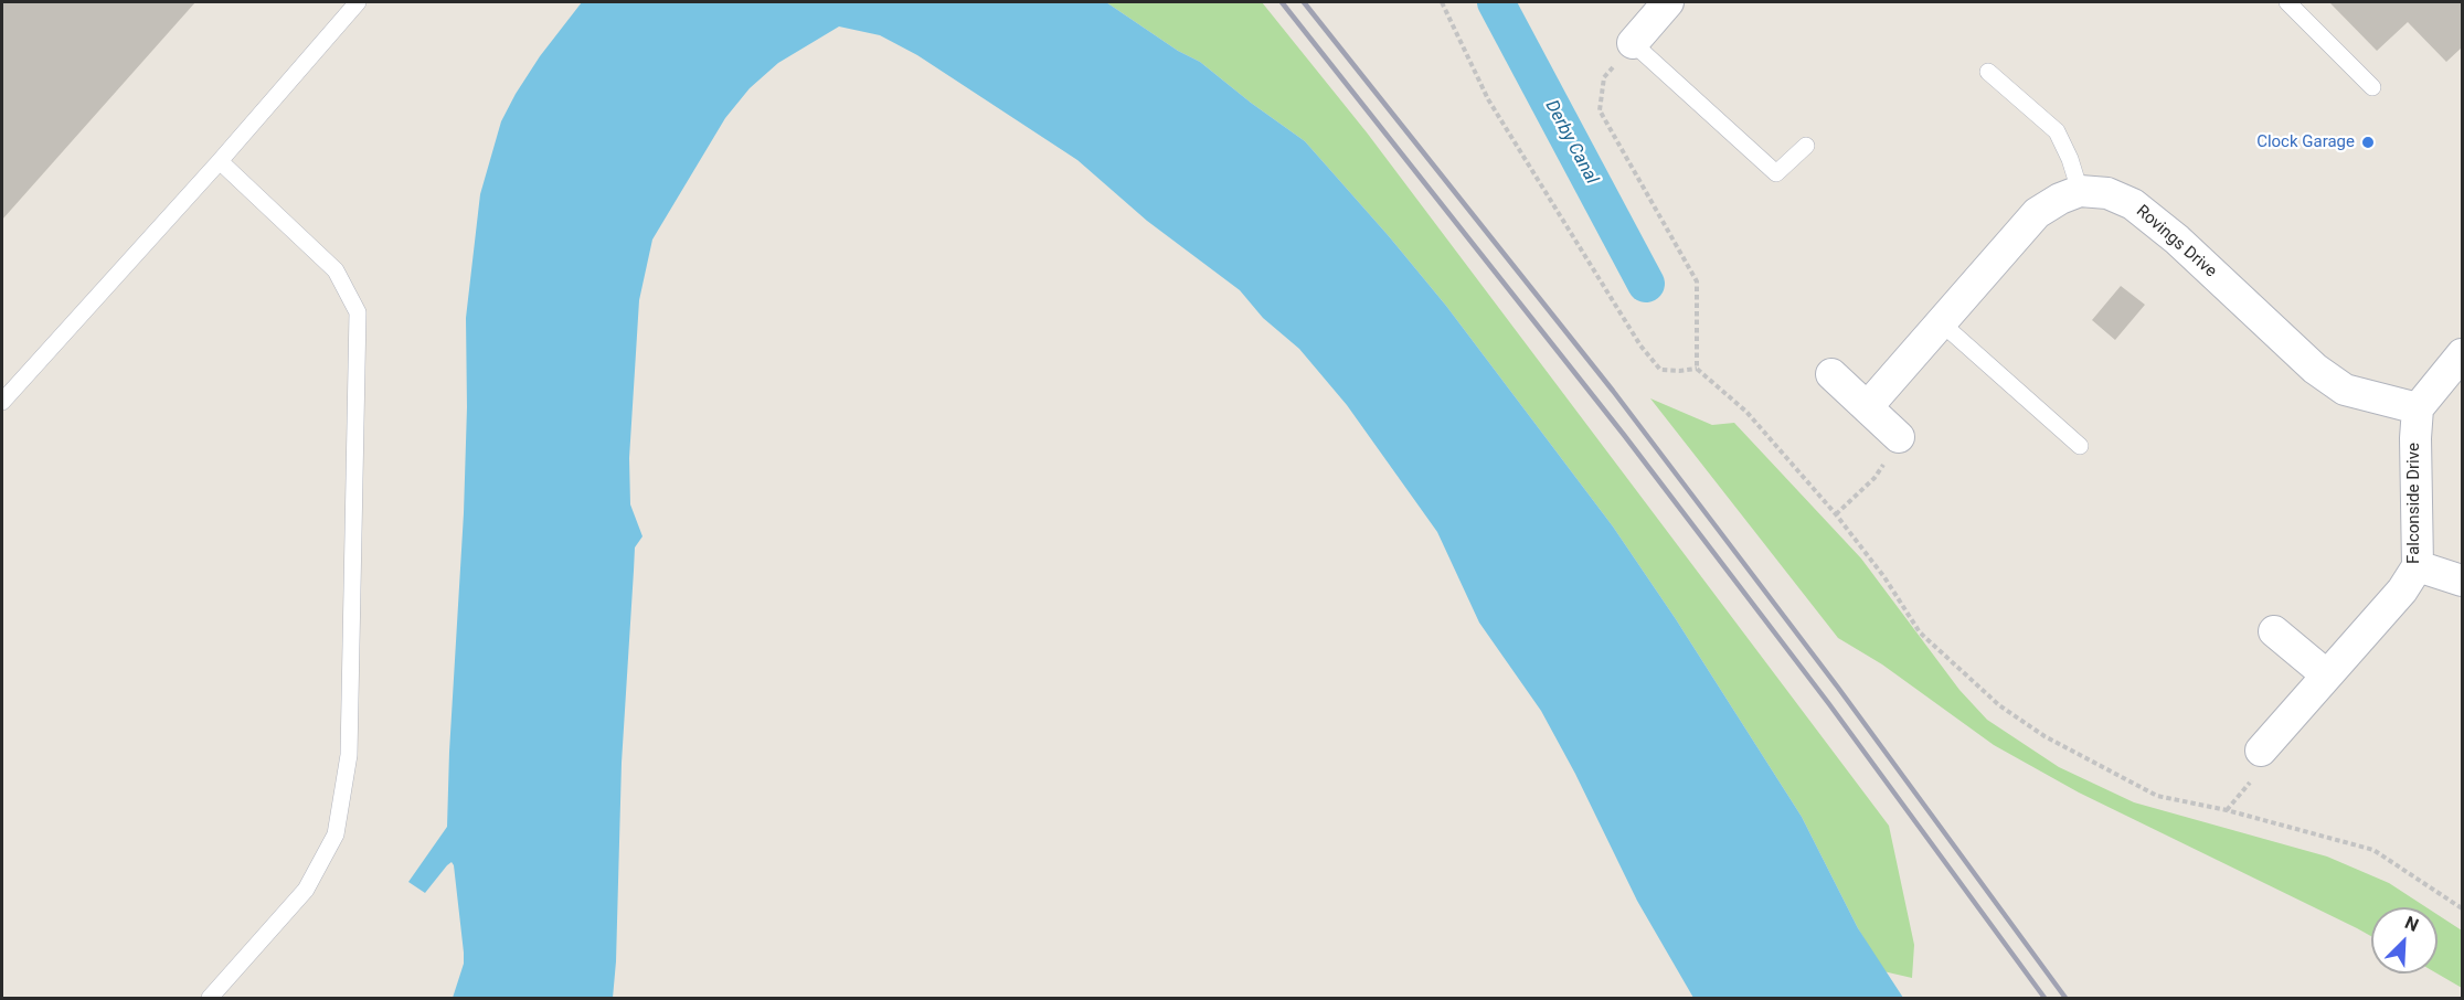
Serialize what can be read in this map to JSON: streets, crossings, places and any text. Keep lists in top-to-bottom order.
{
  "streets": {
    "street": ["Rovings Drive", "Falconside Drive"]
  },
  "crossings": [
    ["Rovings Drive", "Falconside Drive"]
  ],
  "water": ["Derby Canal"],
  "places": ["Clock Garage"],
  "north": "top right"
}
